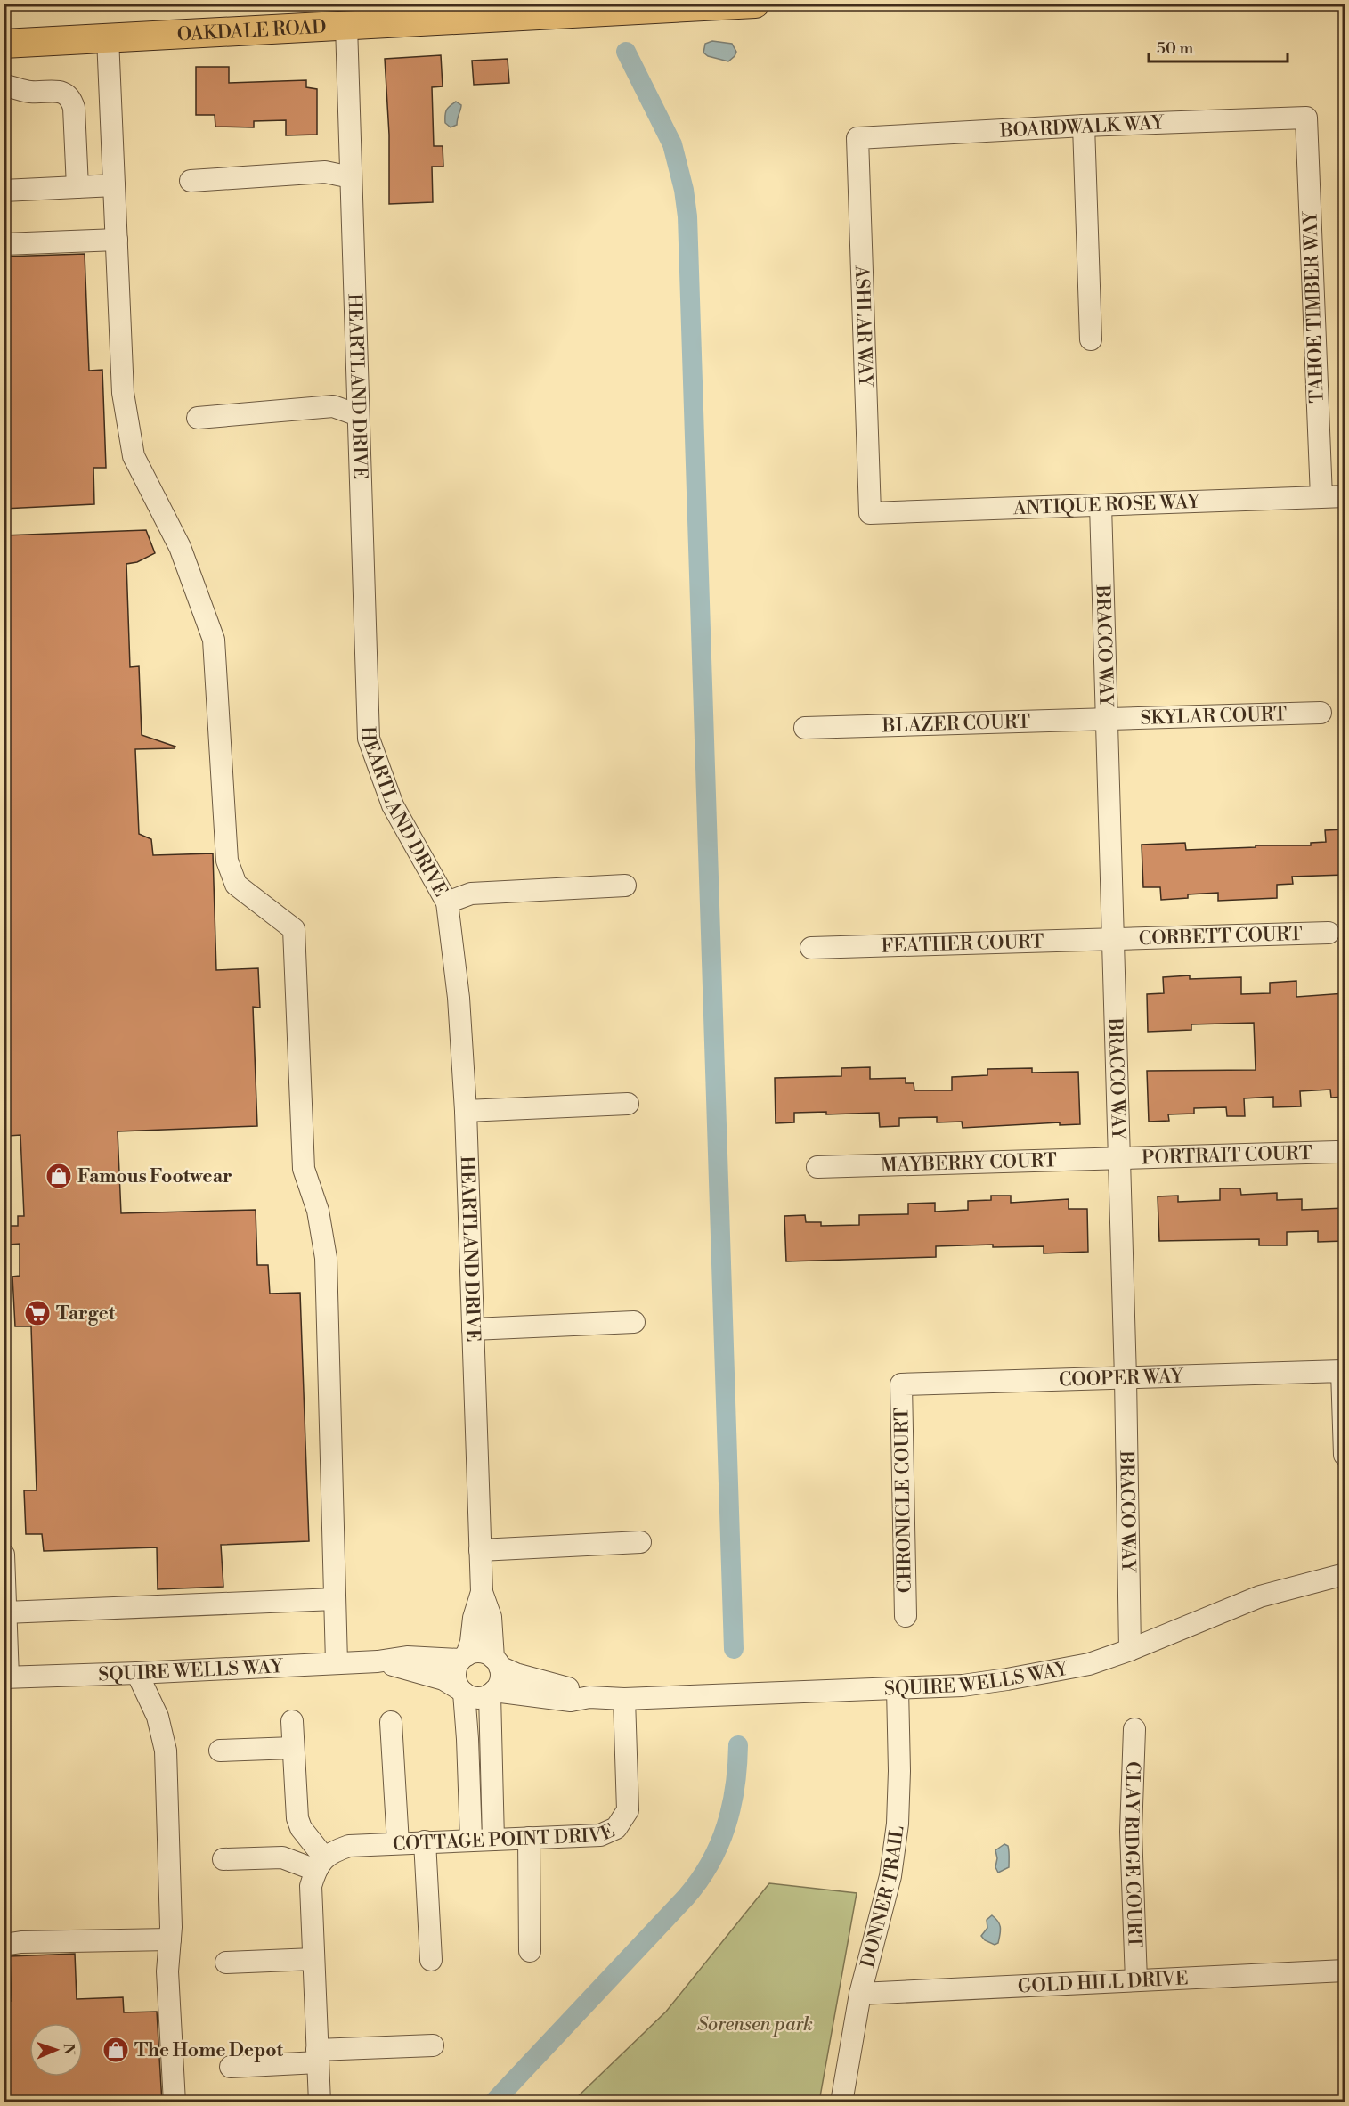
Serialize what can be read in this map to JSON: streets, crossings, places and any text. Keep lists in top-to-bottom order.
{
  "streets": {
    "main road": ["OAKDALE ROAD"],
    "street": [
      "BOARDWALK WAY",
      "TAHOE TIMBER WAY",
      "ASHLAR WAY",
      "HEARTLAND DRIVE",
      "ANTIQUE ROSE WAY",
      "BRACCO WAY",
      "SKYLAR COURT",
      "BLAZER COURT",
      "CORBETT COURT",
      "FEATHER COURT",
      "PORTRAIT COURT",
      "MAYBERRY COURT",
      "COOPER WAY",
      "CHRONICLE COURT",
      "SQUIRE WELLS WAY",
      "COTTAGE POINT DRIVE",
      "CLAY RIDGE COURT",
      "DONNER TRAIL",
      "GOLD HILL DRIVE"
    ]
  },
  "crossings": [
    ["OAKDALE ROAD", "HEARTLAND DRIVE"],
    ["BOARDWALK WAY", "TAHOE TIMBER WAY"],
    ["BOARDWALK WAY", "ASHLAR WAY"],
    ["TAHOE TIMBER WAY", "ANTIQUE ROSE WAY"],
    ["ASHLAR WAY", "ANTIQUE ROSE WAY"],
    ["HEARTLAND DRIVE", "SQUIRE WELLS WAY"],
    ["ANTIQUE ROSE WAY", "BRACCO WAY"],
    ["BRACCO WAY", "SKYLAR COURT"],
    ["BRACCO WAY", "BLAZER COURT"],
    ["BRACCO WAY", "CORBETT COURT"],
    ["BRACCO WAY", "FEATHER COURT"],
    ["BRACCO WAY", "PORTRAIT COURT"],
    ["BRACCO WAY", "MAYBERRY COURT"],
    ["BRACCO WAY", "COOPER WAY"],
    ["BRACCO WAY", "SQUIRE WELLS WAY"],
    ["SKYLAR COURT", "BLAZER COURT"],
    ["CORBETT COURT", "FEATHER COURT"],
    ["PORTRAIT COURT", "MAYBERRY COURT"],
    ["COOPER WAY", "CHRONICLE COURT"],
    ["SQUIRE WELLS WAY", "COTTAGE POINT DRIVE"],
    ["SQUIRE WELLS WAY", "DONNER TRAIL"],
    ["CLAY RIDGE COURT", "GOLD HILL DRIVE"],
    ["DONNER TRAIL", "GOLD HILL DRIVE"]
  ],
  "parks": ["Sorensen park"],
  "places": {
    "shop": ["Famous Footwear", "The Home Depot"],
    "supermarket": ["Target"]
  },
  "scale_bar": "50 m",
  "north": "right"
}
